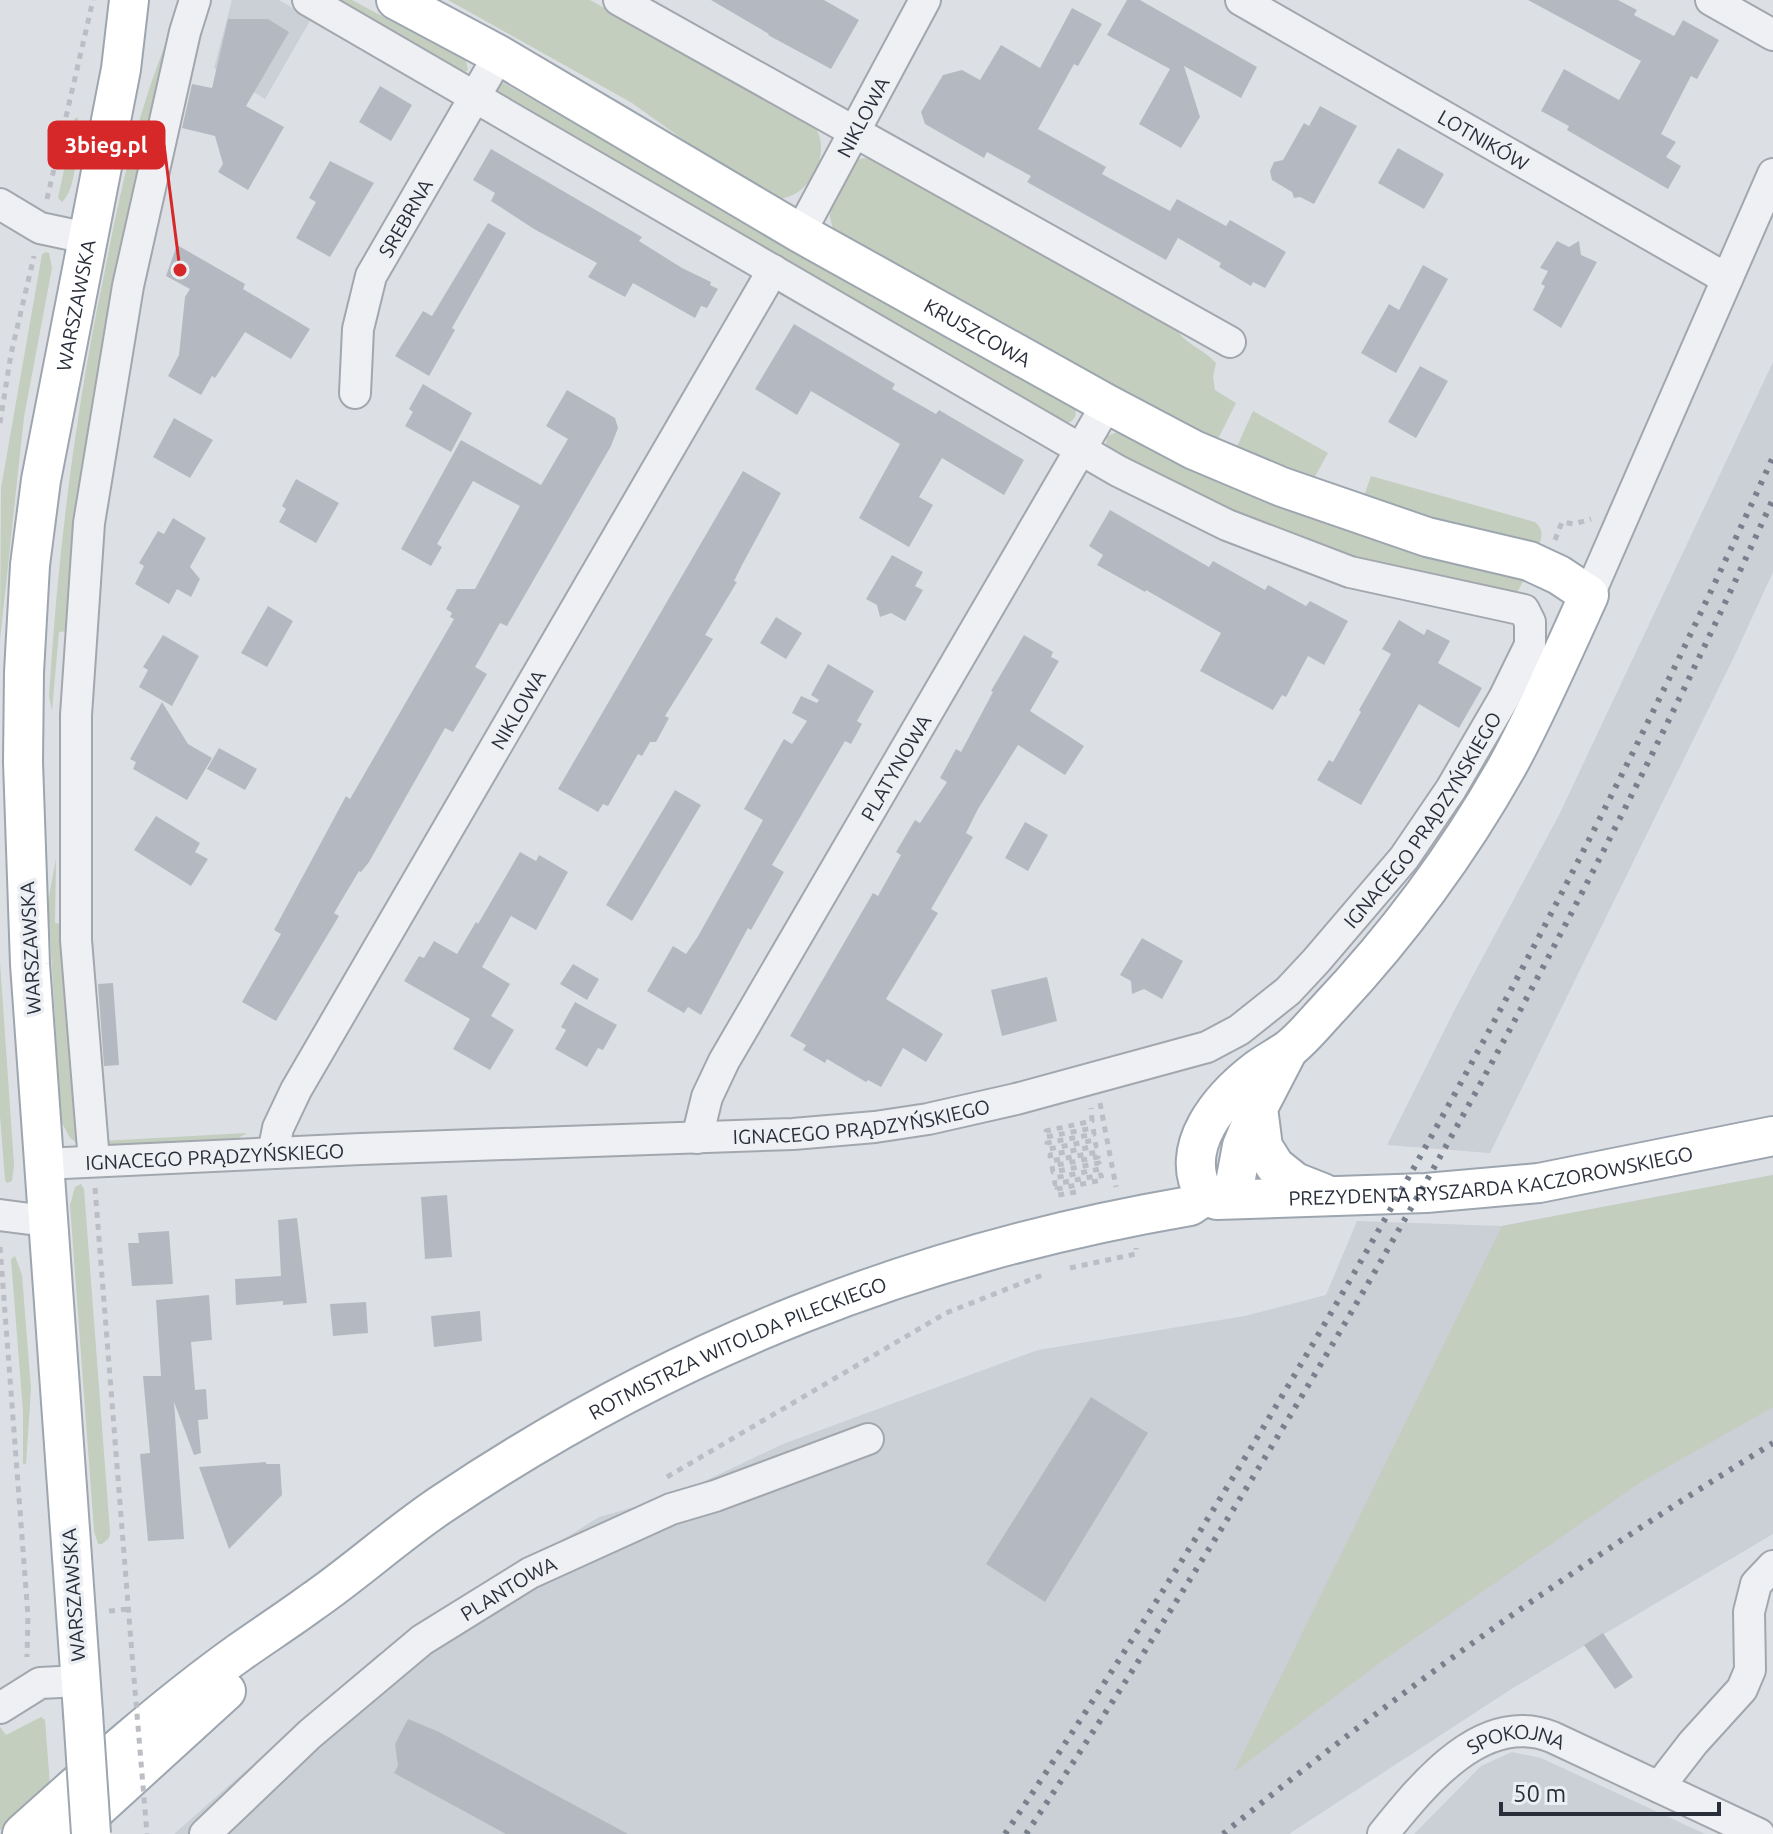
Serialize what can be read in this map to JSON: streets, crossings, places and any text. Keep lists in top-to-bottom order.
{
  "streets": {
    "main road": [
      "WARSZAWSKA",
      "KRUSZCOWA",
      "IGNACEGO PRĄDZYŃSKIEGO",
      "PREZYDENTA RYSZARDA KACZOROWSKIEGO",
      "ROTMISTRZA WITOLDA PILECKIEGO"
    ],
    "street": [
      "NIKLOWA",
      "LOTNIKÓW",
      "SREBRNA",
      "PLATYNOWA",
      "PLANTOWA",
      "SPOKOJNA"
    ]
  },
  "crossings": [
    ["NIKLOWA", "KRUSZCOWA"],
    ["NIKLOWA", "IGNACEGO PRĄDZYŃSKIEGO"],
    ["LOTNIKÓW", "IGNACEGO PRĄDZYŃSKIEGO"],
    ["SREBRNA", "KRUSZCOWA"],
    ["WARSZAWSKA", "IGNACEGO PRĄDZYŃSKIEGO"],
    ["KRUSZCOWA", "PLATYNOWA"],
    ["KRUSZCOWA", "IGNACEGO PRĄDZYŃSKIEGO"],
    ["PLATYNOWA", "IGNACEGO PRĄDZYŃSKIEGO"],
    ["IGNACEGO PRĄDZYŃSKIEGO", "PREZYDENTA RYSZARDA KACZOROWSKIEGO"],
    ["IGNACEGO PRĄDZYŃSKIEGO", "ROTMISTRZA WITOLDA PILECKIEGO"],
    ["PREZYDENTA RYSZARDA KACZOROWSKIEGO", "ROTMISTRZA WITOLDA PILECKIEGO"]
  ],
  "places": ["3bieg.pl"],
  "scale_bar": "50 m"
}
